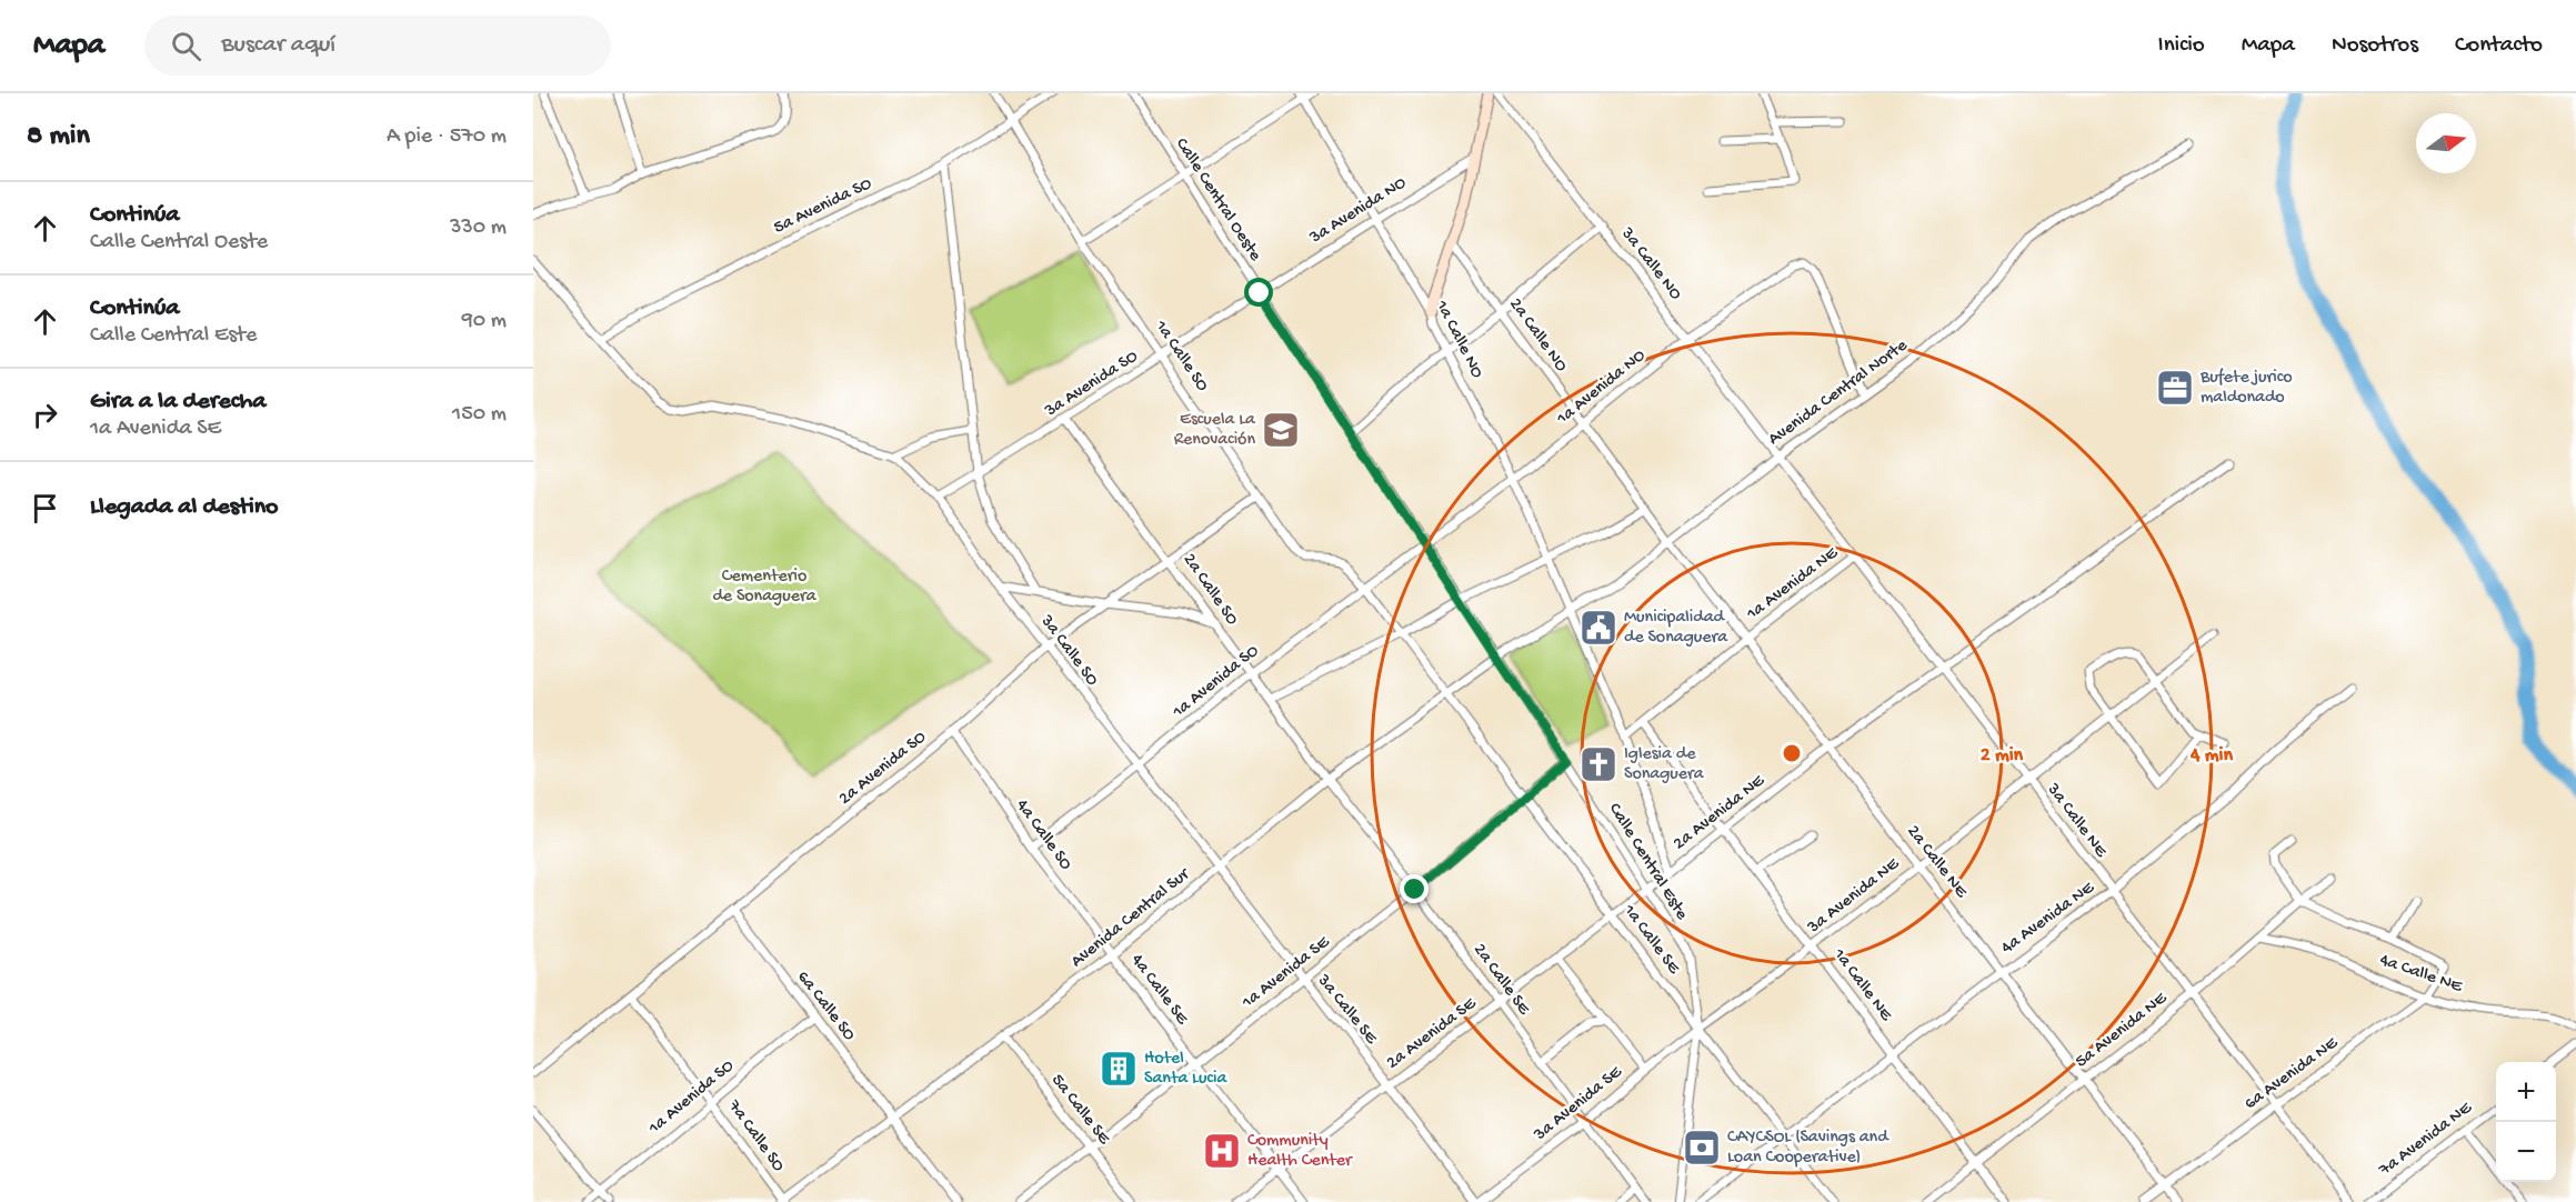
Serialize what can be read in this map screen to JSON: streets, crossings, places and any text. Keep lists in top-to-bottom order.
{
  "streets": {
    "street": [
      "Calle Central Oeste",
      "5a Avenida SO",
      "3a Avenida NO",
      "3a Calle NO",
      "2a Calle NO",
      "1a Calle NO",
      "1a Calle SO",
      "3a Avenida SO",
      "1a Avenida NO",
      "Avenida Central Norte",
      "1a Avenida NE",
      "2a Calle SO",
      "3a Calle SO",
      "1a Avenida SO",
      "2a Avenida SO",
      "2a Avenida NE",
      "3a Calle NE",
      "4a Calle SO",
      "Calle Central Este",
      "2a Calle NE",
      "3a Avenida NE",
      "Avenida Central Sur",
      "4a Avenida NE",
      "1a Calle SE",
      "1a Avenida SE",
      "4a Calle NE",
      "2a Calle SE",
      "1a Calle NE",
      "4a Calle SE",
      "6a Calle SO",
      "3a Calle SE",
      "5a Avenida NE",
      "2a Avenida SE",
      "6a Avenida NE",
      "3a Avenida SE",
      "5a Calle SE",
      "7a Calle SO",
      "7a Avenida NE"
    ]
  },
  "crossings": [
    ["Calle Central Oeste", "3a Avenida NO"],
    ["Calle Central Oeste", "3a Avenida SO"],
    ["Calle Central Oeste", "1a Avenida NO"],
    ["Calle Central Oeste", "Avenida Central Norte"],
    ["Calle Central Oeste", "1a Avenida SO"],
    ["Calle Central Oeste", "Calle Central Este"],
    ["Calle Central Oeste", "Avenida Central Sur"],
    ["5a Avenida SO", "1a Calle SO"],
    ["3a Avenida NO", "1a Calle NO"],
    ["3a Avenida NO", "3a Avenida SO"],
    ["3a Calle NO", "1a Avenida NO"],
    ["3a Calle NO", "Avenida Central Norte"],
    ["3a Calle NO", "3a Calle NE"],
    ["2a Calle NO", "1a Avenida NO"],
    ["2a Calle NO", "Avenida Central Norte"],
    ["2a Calle NO", "2a Calle NE"],
    ["1a Calle NO", "1a Avenida NO"],
    ["1a Calle NO", "Avenida Central Norte"],
    ["1a Calle SO", "3a Avenida SO"],
    ["1a Calle SO", "1a Avenida SO"],
    ["1a Calle SO", "2a Avenida SO"],
    ["1a Calle SO", "Avenida Central Sur"],
    ["1a Calle SO", "1a Calle SE"],
    ["3a Avenida SO", "2a Calle SO"],
    ["3a Avenida SO", "3a Calle SO"],
    ["1a Avenida NO", "Avenida Central Norte"],
    ["1a Avenida NO", "1a Avenida SO"],
    ["Avenida Central Norte", "3a Calle NE"],
    ["Avenida Central Norte", "Calle Central Este"],
    ["Avenida Central Norte", "2a Calle NE"],
    ["Avenida Central Norte", "Avenida Central Sur"],
    ["1a Avenida NE", "3a Calle NE"],
    ["1a Avenida NE", "2a Calle NE"],
    ["1a Avenida NE", "1a Calle NE"],
    ["2a Calle SO", "1a Avenida SO"],
    ["2a Calle SO", "2a Avenida SO"],
    ["2a Calle SO", "Avenida Central Sur"],
    ["2a Calle SO", "2a Calle SE"],
    ["3a Calle SO", "1a Avenida SO"],
    ["3a Calle SO", "2a Avenida SO"],
    ["3a Calle SO", "Avenida Central Sur"],
    ["3a Calle SO", "3a Calle SE"],
    ["1a Avenida SO", "4a Calle SO"],
    ["1a Avenida SO", "6a Calle SO"],
    ["1a Avenida SO", "7a Calle SO"],
    ["2a Avenida SO", "4a Calle SO"],
    ["2a Avenida SO", "6a Calle SO"],
    ["2a Avenida SO", "7a Calle SO"],
    ["2a Avenida NE", "3a Calle NE"],
    ["2a Avenida NE", "Calle Central Este"],
    ["2a Avenida NE", "2a Calle NE"],
    ["2a Avenida NE", "1a Calle NE"],
    ["2a Avenida NE", "2a Avenida SE"],
    ["3a Calle NE", "3a Avenida NE"],
    ["3a Calle NE", "4a Avenida NE"],
    ["3a Calle NE", "5a Avenida NE"],
    ["3a Calle NE", "6a Avenida NE"],
    ["4a Calle SO", "Avenida Central Sur"],
    ["4a Calle SO", "4a Calle SE"],
    ["Calle Central Este", "3a Avenida NE"],
    ["Calle Central Este", "Avenida Central Sur"],
    ["Calle Central Este", "1a Calle SE"],
    ["Calle Central Este", "1a Avenida SE"],
    ["Calle Central Este", "2a Avenida SE"],
    ["Calle Central Este", "3a Avenida SE"],
    ["2a Calle NE", "3a Avenida NE"],
    ["2a Calle NE", "4a Avenida NE"],
    ["2a Calle NE", "5a Avenida NE"],
    ["2a Calle NE", "6a Avenida NE"],
    ["3a Avenida NE", "1a Calle SE"],
    ["3a Avenida NE", "1a Calle NE"],
    ["3a Avenida NE", "3a Avenida SE"],
    ["Avenida Central Sur", "1a Calle SE"],
    ["Avenida Central Sur", "2a Calle SE"],
    ["Avenida Central Sur", "4a Calle SE"],
    ["Avenida Central Sur", "6a Calle SO"],
    ["Avenida Central Sur", "3a Calle SE"],
    ["Avenida Central Sur", "5a Calle SE"],
    ["Avenida Central Sur", "7a Calle SO"],
    ["4a Avenida NE", "1a Calle SE"],
    ["4a Avenida NE", "1a Calle NE"],
    ["1a Calle SE", "1a Avenida SE"],
    ["1a Calle SE", "2a Avenida SE"],
    ["1a Calle SE", "3a Avenida SE"],
    ["1a Avenida SE", "2a Calle SE"],
    ["1a Avenida SE", "4a Calle SE"],
    ["1a Avenida SE", "3a Calle SE"],
    ["1a Avenida SE", "5a Calle SE"],
    ["4a Calle NE", "5a Avenida NE"],
    ["4a Calle NE", "6a Avenida NE"],
    ["2a Calle SE", "2a Avenida SE"],
    ["2a Calle SE", "3a Avenida SE"],
    ["1a Calle NE", "5a Avenida NE"],
    ["4a Calle SE", "2a Avenida SE"],
    ["3a Calle SE", "2a Avenida SE"],
    ["3a Calle SE", "3a Avenida SE"]
  ],
  "parks": ["Cementerio de Sonaguera"],
  "places": {
    "office": ["Bufete jurico maldonado"],
    "school or university": ["Escuela La Renovación"],
    "public building": ["Municipalidad de Sonaguera"],
    "church": ["Iglesia de Sonaguera"],
    "building": ["Hotel Santa Lucia"],
    "bank": ["CAYCSOL (Savings and Loan Cooperative)"],
    "hospital": ["Community Health Center"]
  },
  "north": "right",
  "page": {
    "header": "Mapa",
    "search": "Buscar aquí",
    "nav": [
      "Inicio",
      "Mapa",
      "Nosotros",
      "Contacto"
    ],
    "heading": ["8 min", "A pie · 570 m"],
    "list": [
      ["Continúa", "Calle Central Oeste", "330 m"],
      ["Continúa", "Calle Central Este", "90 m"],
      ["Gira a la derecha", "1a Avenida SE", "150 m"],
      "Llegada al destino"
    ],
    "map_buttons": ["+", "−"]
  },
  "rings": ["2 min", "4 min"]
}
